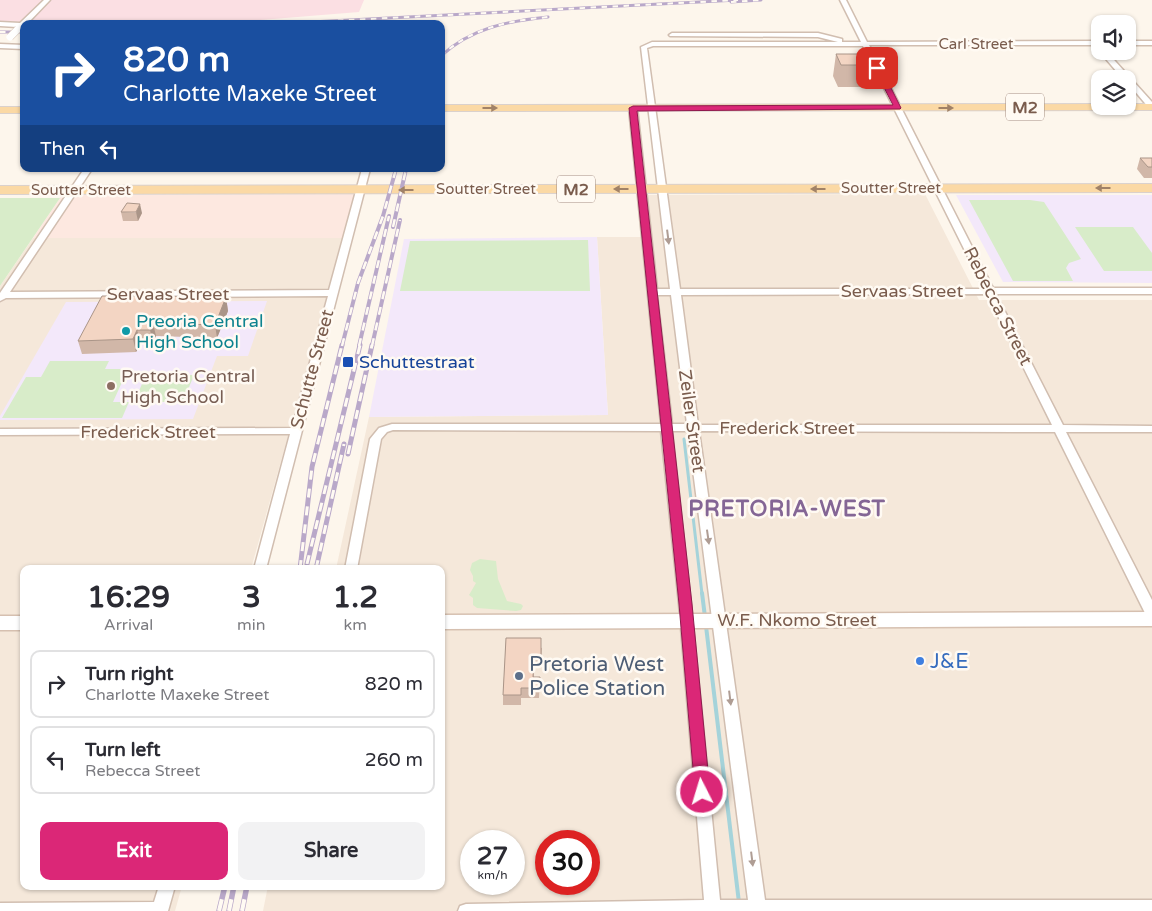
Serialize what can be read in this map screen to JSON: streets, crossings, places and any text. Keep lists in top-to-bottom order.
{
  "streets": {
    "main road": ["M2", "Soutter Street", "W.F. Nkomo Street"],
    "street": [
      "Carl Street",
      "Servaas Street",
      "Rebecca Street",
      "Schutte Street",
      "Zeiler Street",
      "Frederick Street"
    ]
  },
  "crossings": [
    ["Carl Street", "Rebecca Street"],
    ["Carl Street", "Zeiler Street"],
    ["M2", "Rebecca Street"],
    ["M2", "Zeiler Street"],
    ["Soutter Street", "Rebecca Street"],
    ["Soutter Street", "Schutte Street"],
    ["Soutter Street", "Zeiler Street"],
    ["Servaas Street", "Rebecca Street"],
    ["Servaas Street", "Schutte Street"],
    ["Servaas Street", "Zeiler Street"],
    ["Rebecca Street", "Frederick Street"],
    ["Schutte Street", "Frederick Street"],
    ["Zeiler Street", "Frederick Street"],
    ["Zeiler Street", "W.F. Nkomo Street"]
  ],
  "districts": ["PRETORIA-WEST"],
  "places": {
    "other": [
      "Preoria Central High School",
      "Pretoria Central High School",
      "J&E",
      "Pretoria West Police Station"
    ],
    "transit": ["Schuttestraat"]
  },
  "page": {
    "turn": ["820 m", "Charlotte Maxeke Street"],
    "then": "Then",
    "eta": [
      "16:29",
      "Arrival",
      "3",
      "min",
      "1.2",
      "km"
    ],
    "list": [
      {
        "name": "Turn right",
        "note": "Charlotte Maxeke Street",
        "value": "820 m"
      },
      {
        "name": "Turn left",
        "note": "Rebecca Street",
        "value": "260 m"
      }
    ],
    "buttons": ["Exit", "Share"],
    "speed": "27 km/h",
    "limit": "30"
  }
}
